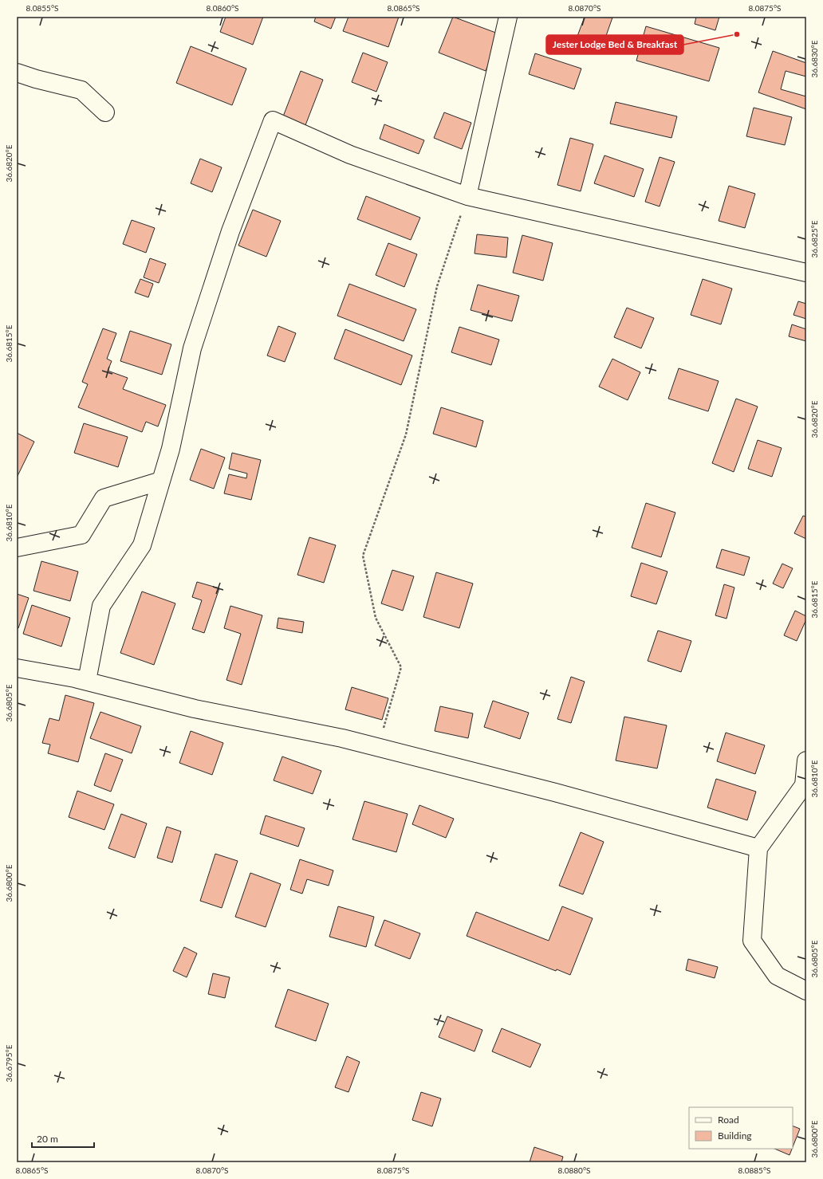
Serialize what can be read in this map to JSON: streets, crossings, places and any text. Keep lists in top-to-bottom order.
{
  "places": ["Jester Lodge Bed & Breakfast"],
  "legend": ["Road", "Building"],
  "scale_bar": "20 m",
  "coordinates": [
    "8.0855°S",
    "8.0860°S",
    "8.0865°S",
    "8.0870°S",
    "8.0875°S",
    "36.6830°E",
    "36.6820°E",
    "36.6825°E",
    "36.6815°E",
    "36.6810°E",
    "36.6805°E",
    "36.6800°E",
    "36.6795°E",
    "8.0880°S",
    "8.0885°S"
  ]
}
